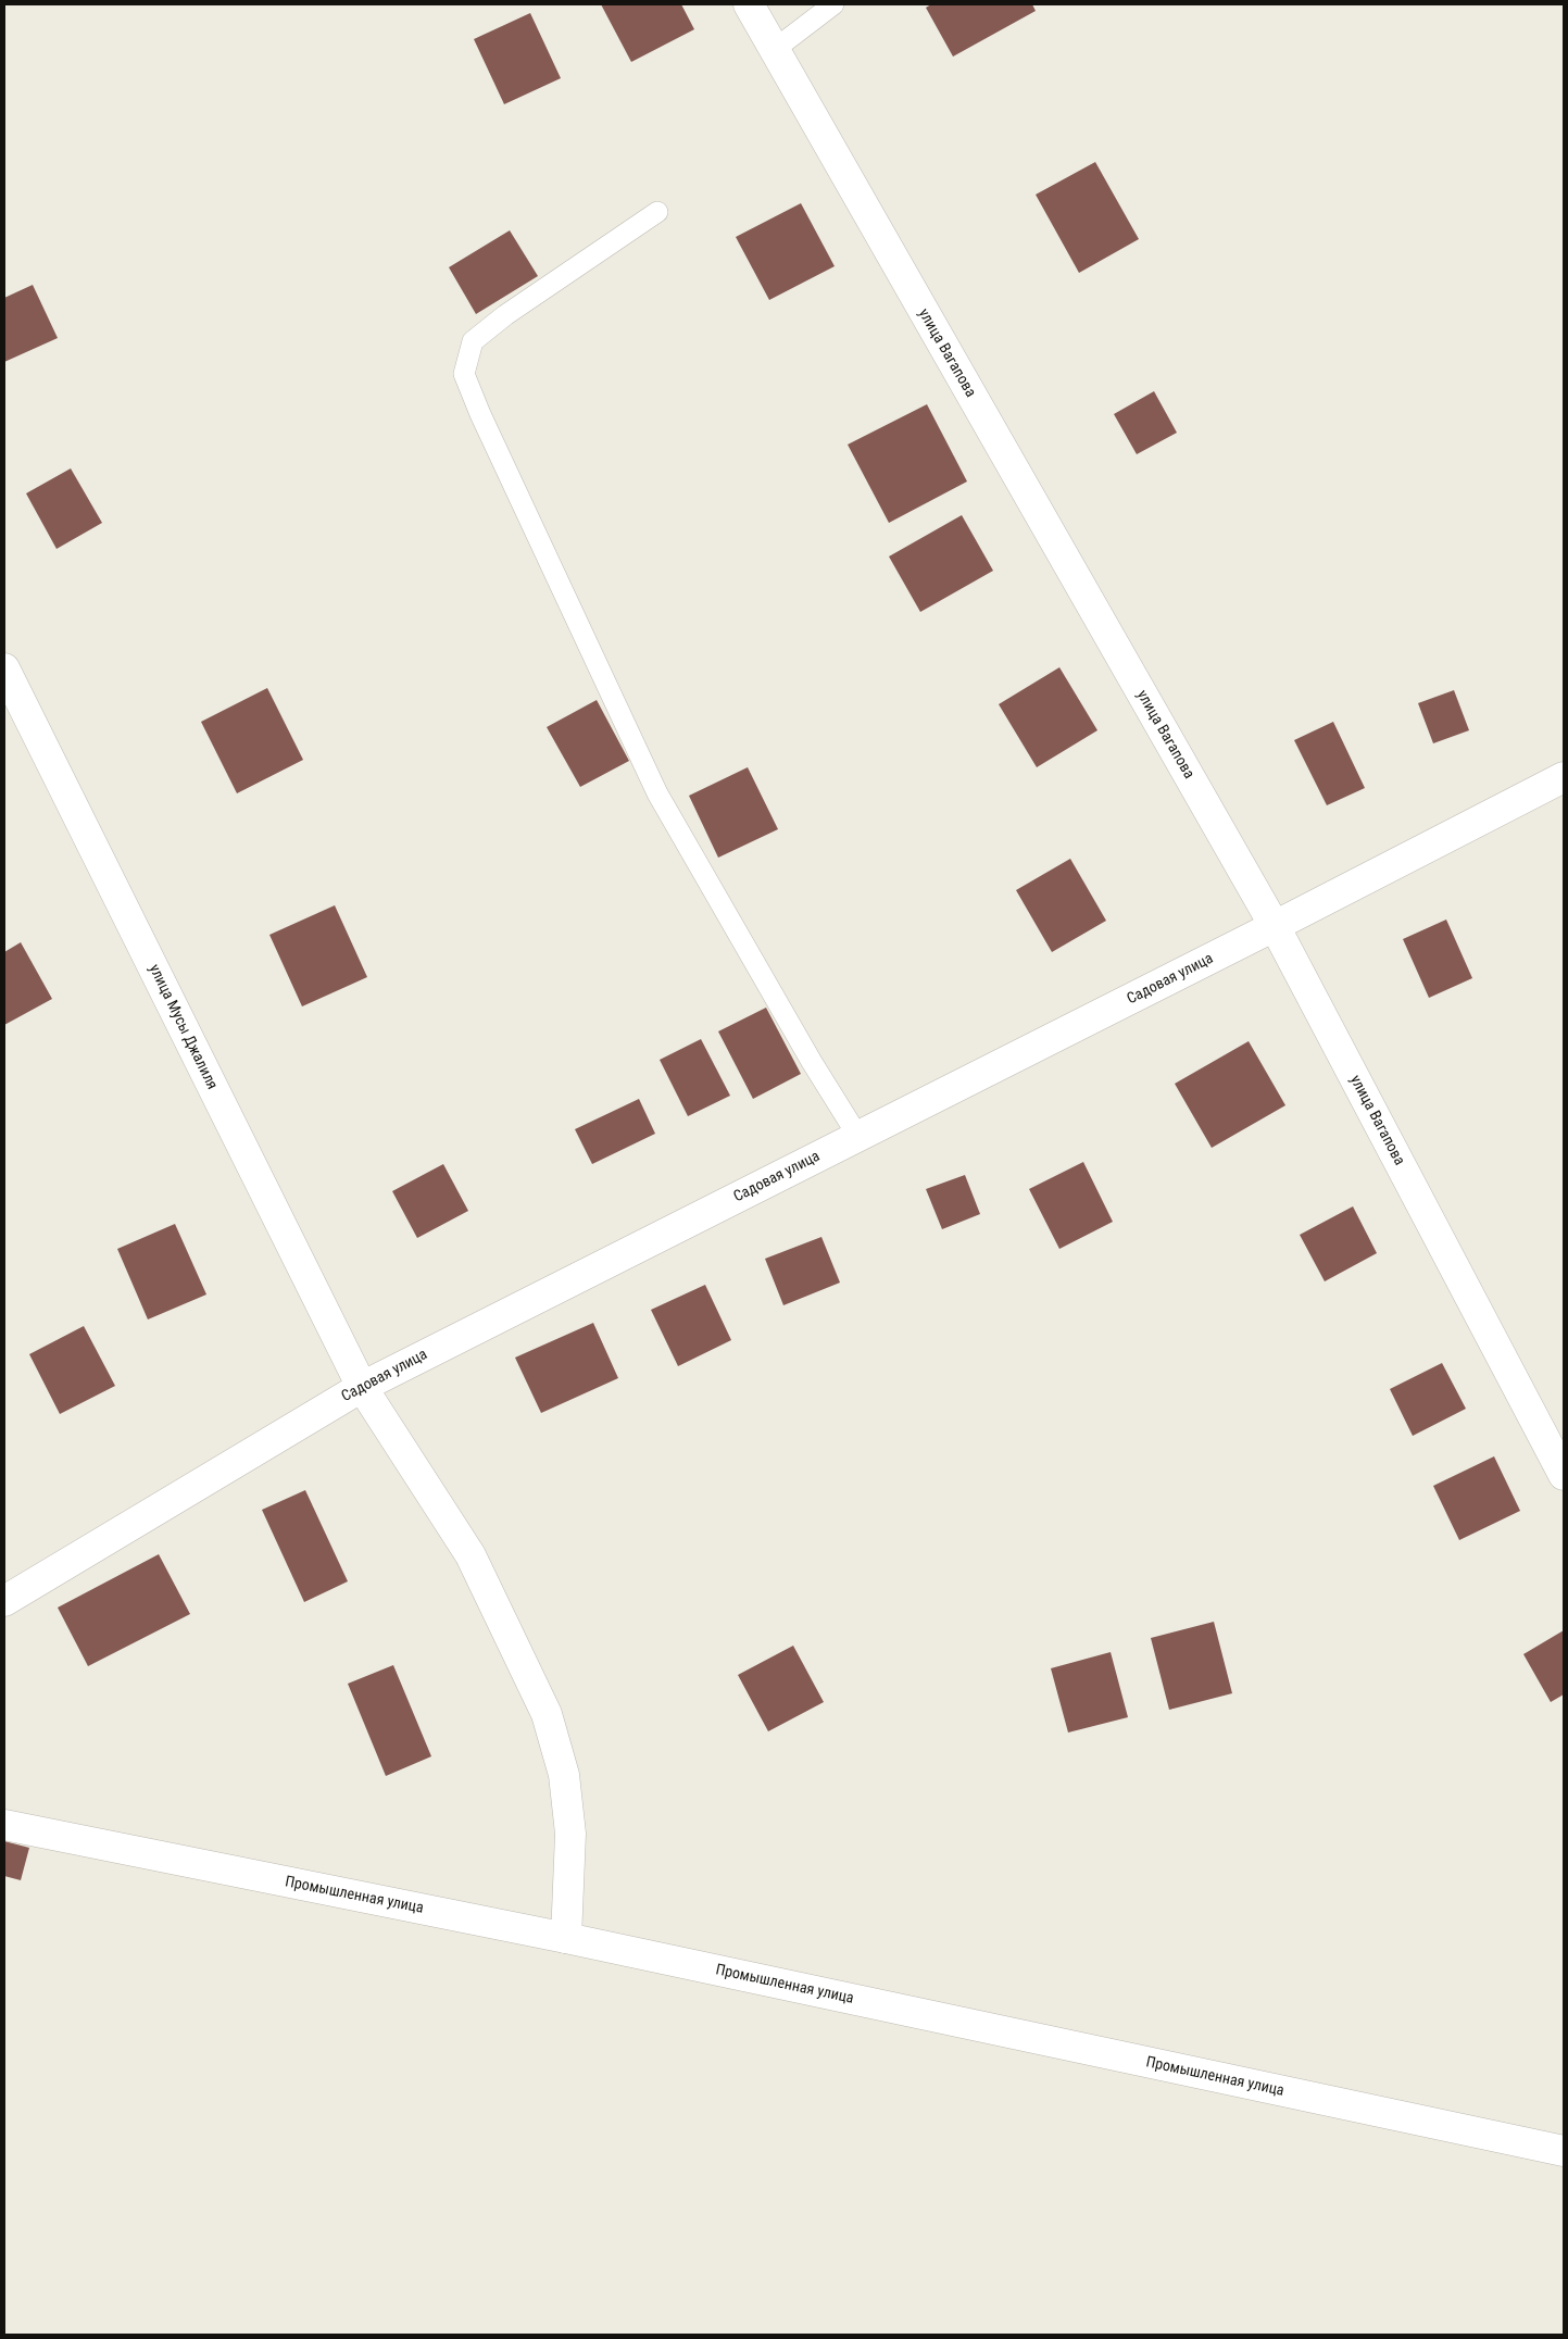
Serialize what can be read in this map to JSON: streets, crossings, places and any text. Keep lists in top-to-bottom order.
{
  "streets": {
    "main road": [
      "улица Вагапова",
      "Садовая улица",
      "улица Мусы Джалиля",
      "Промышленная улица"
    ]
  },
  "crossings": [
    ["улица Вагапова", "Садовая улица"],
    ["Садовая улица", "улица Мусы Джалиля"],
    ["улица Мусы Джалиля", "Промышленная улица"]
  ]
}
